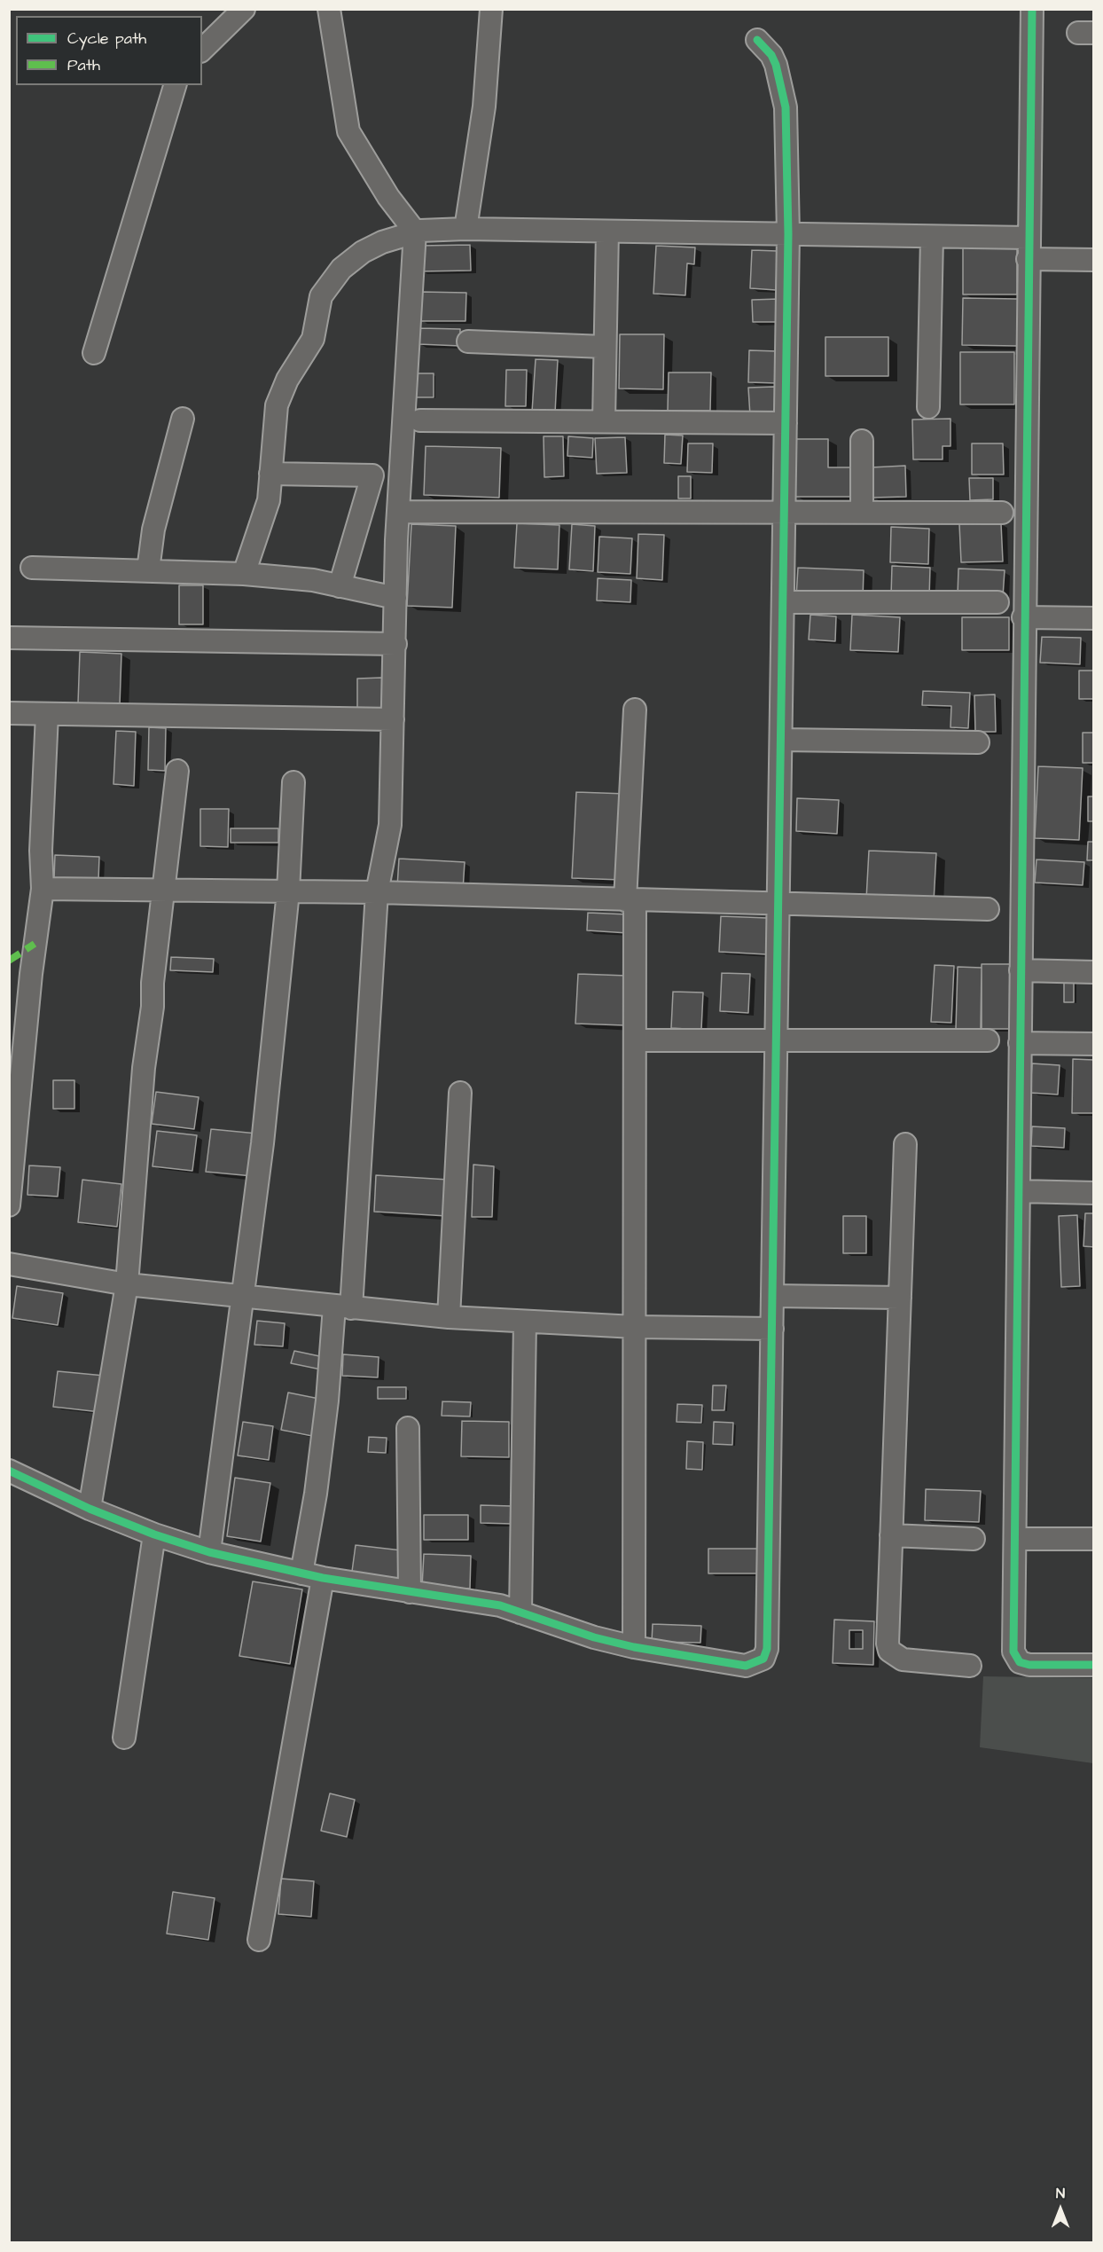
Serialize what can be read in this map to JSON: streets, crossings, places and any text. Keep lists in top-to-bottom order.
{
  "legend": ["Cycle path", "Path"],
  "north": "top"
}
